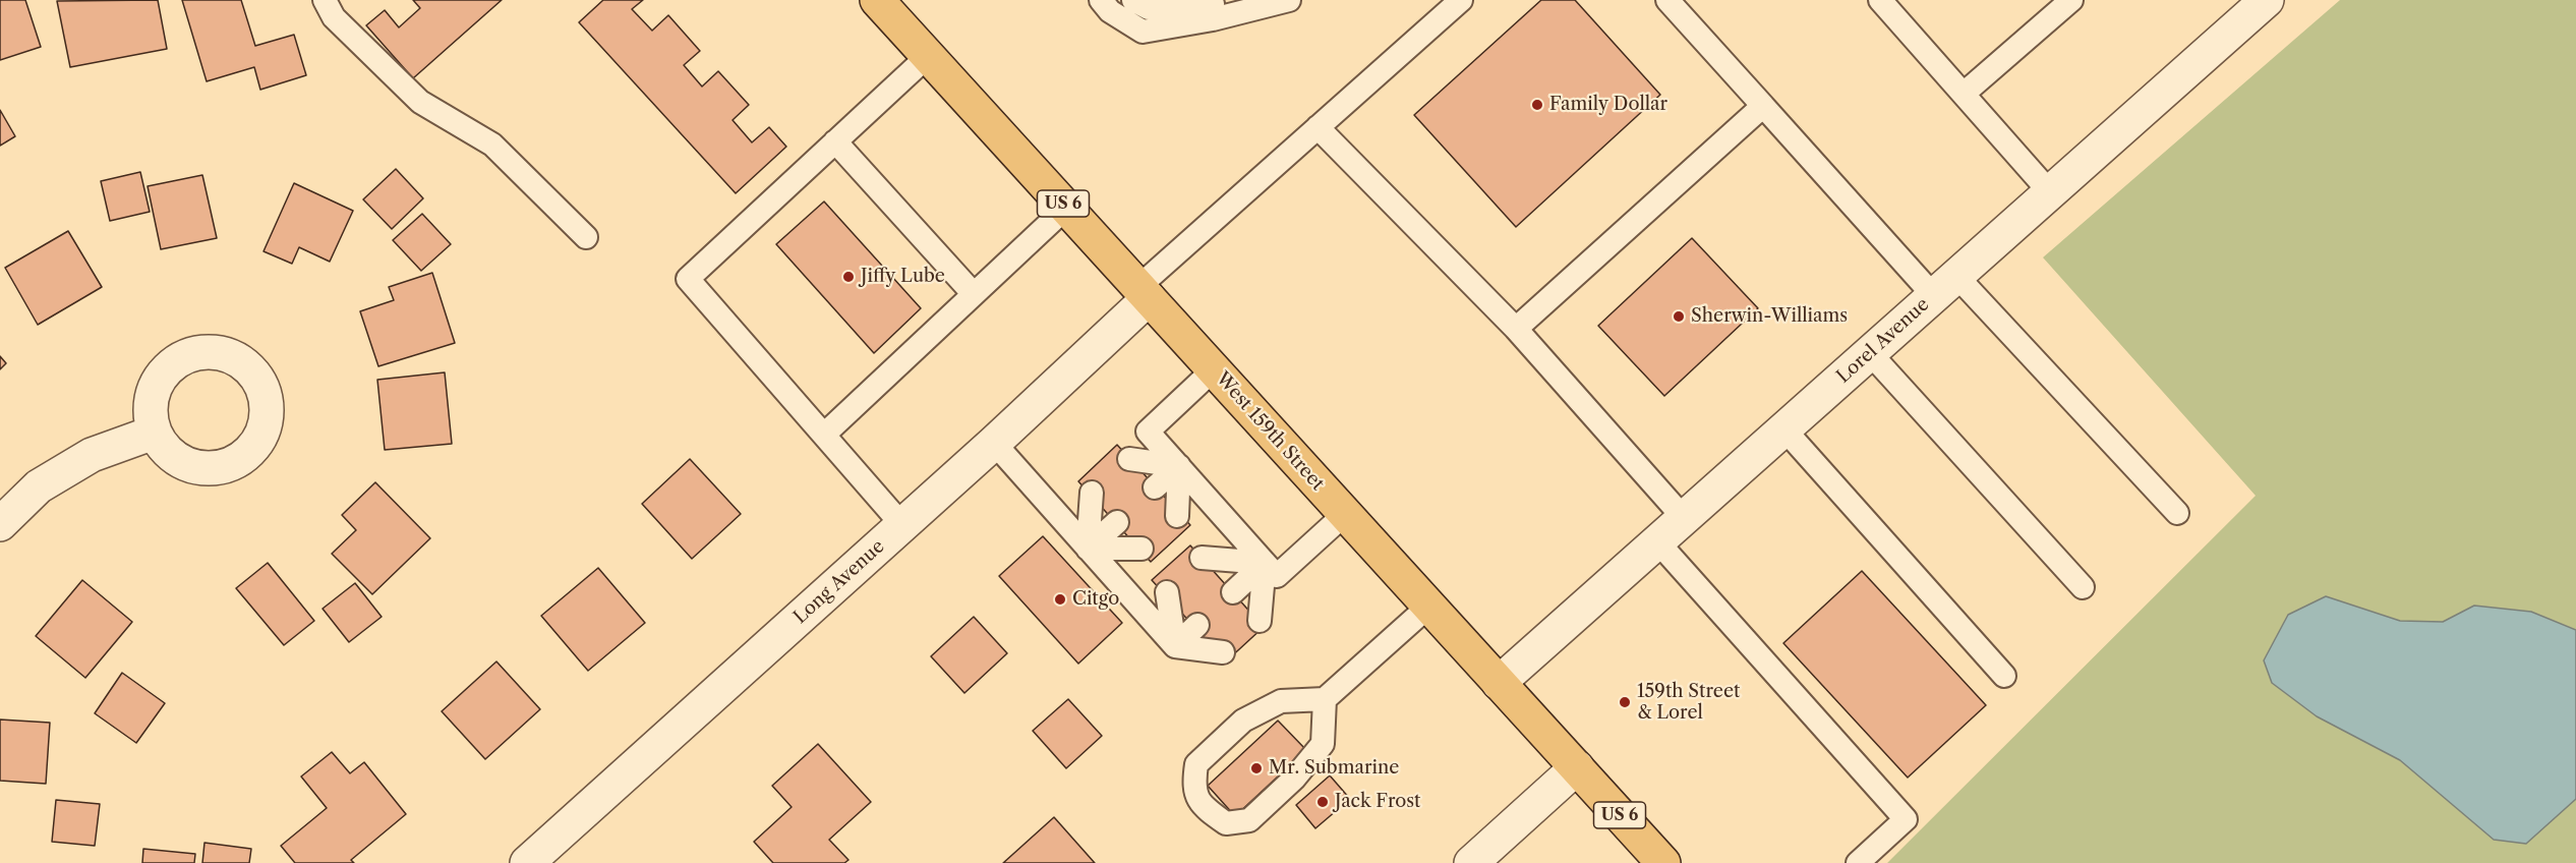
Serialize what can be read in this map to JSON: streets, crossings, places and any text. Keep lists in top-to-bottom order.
{
  "streets": {
    "main road": ["US 6", "West 159th Street"],
    "street": ["Lorel Avenue", "Long Avenue"]
  },
  "crossings": [
    ["Lorel Avenue", "West 159th Street"],
    ["West 159th Street", "Long Avenue"]
  ],
  "places": [
    "Family Dollar",
    "Jiffy Lube",
    "Sherwin-Williams",
    "Citgo",
    "159th Street & Lorel",
    "Mr. Submarine",
    "Jack Frost"
  ]
}
